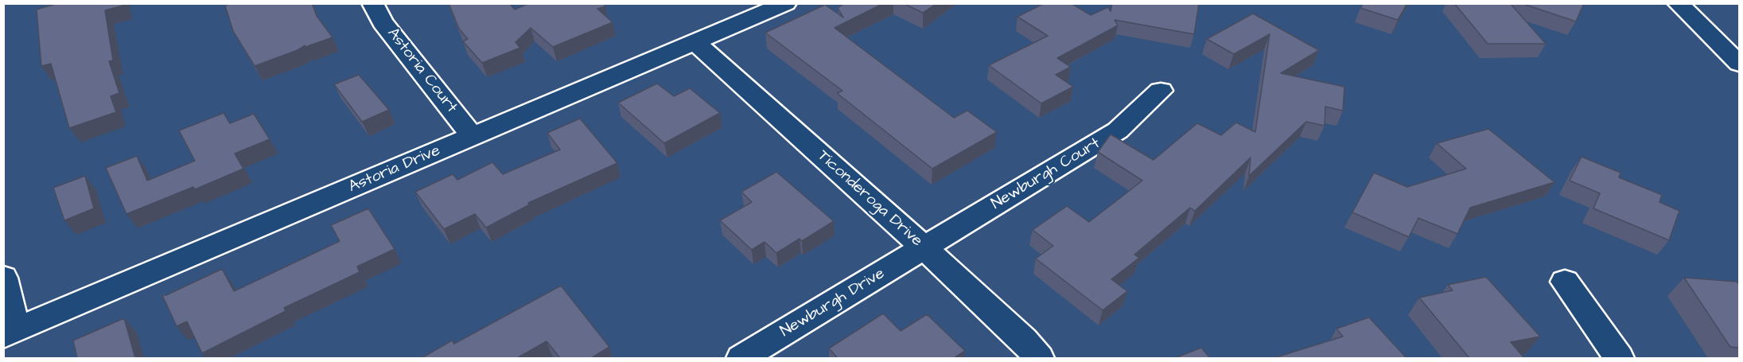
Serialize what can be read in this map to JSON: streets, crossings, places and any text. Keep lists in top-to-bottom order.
{
  "streets": {
    "street": [
      "Astoria Court",
      "Astoria Drive",
      "Newburgh Court",
      "Ticonderoga Drive",
      "Newburgh Drive"
    ]
  },
  "crossings": [
    ["Astoria Court", "Astoria Drive"],
    ["Astoria Drive", "Ticonderoga Drive"],
    ["Newburgh Court", "Ticonderoga Drive"],
    ["Newburgh Court", "Newburgh Drive"],
    ["Ticonderoga Drive", "Newburgh Drive"]
  ]
}
